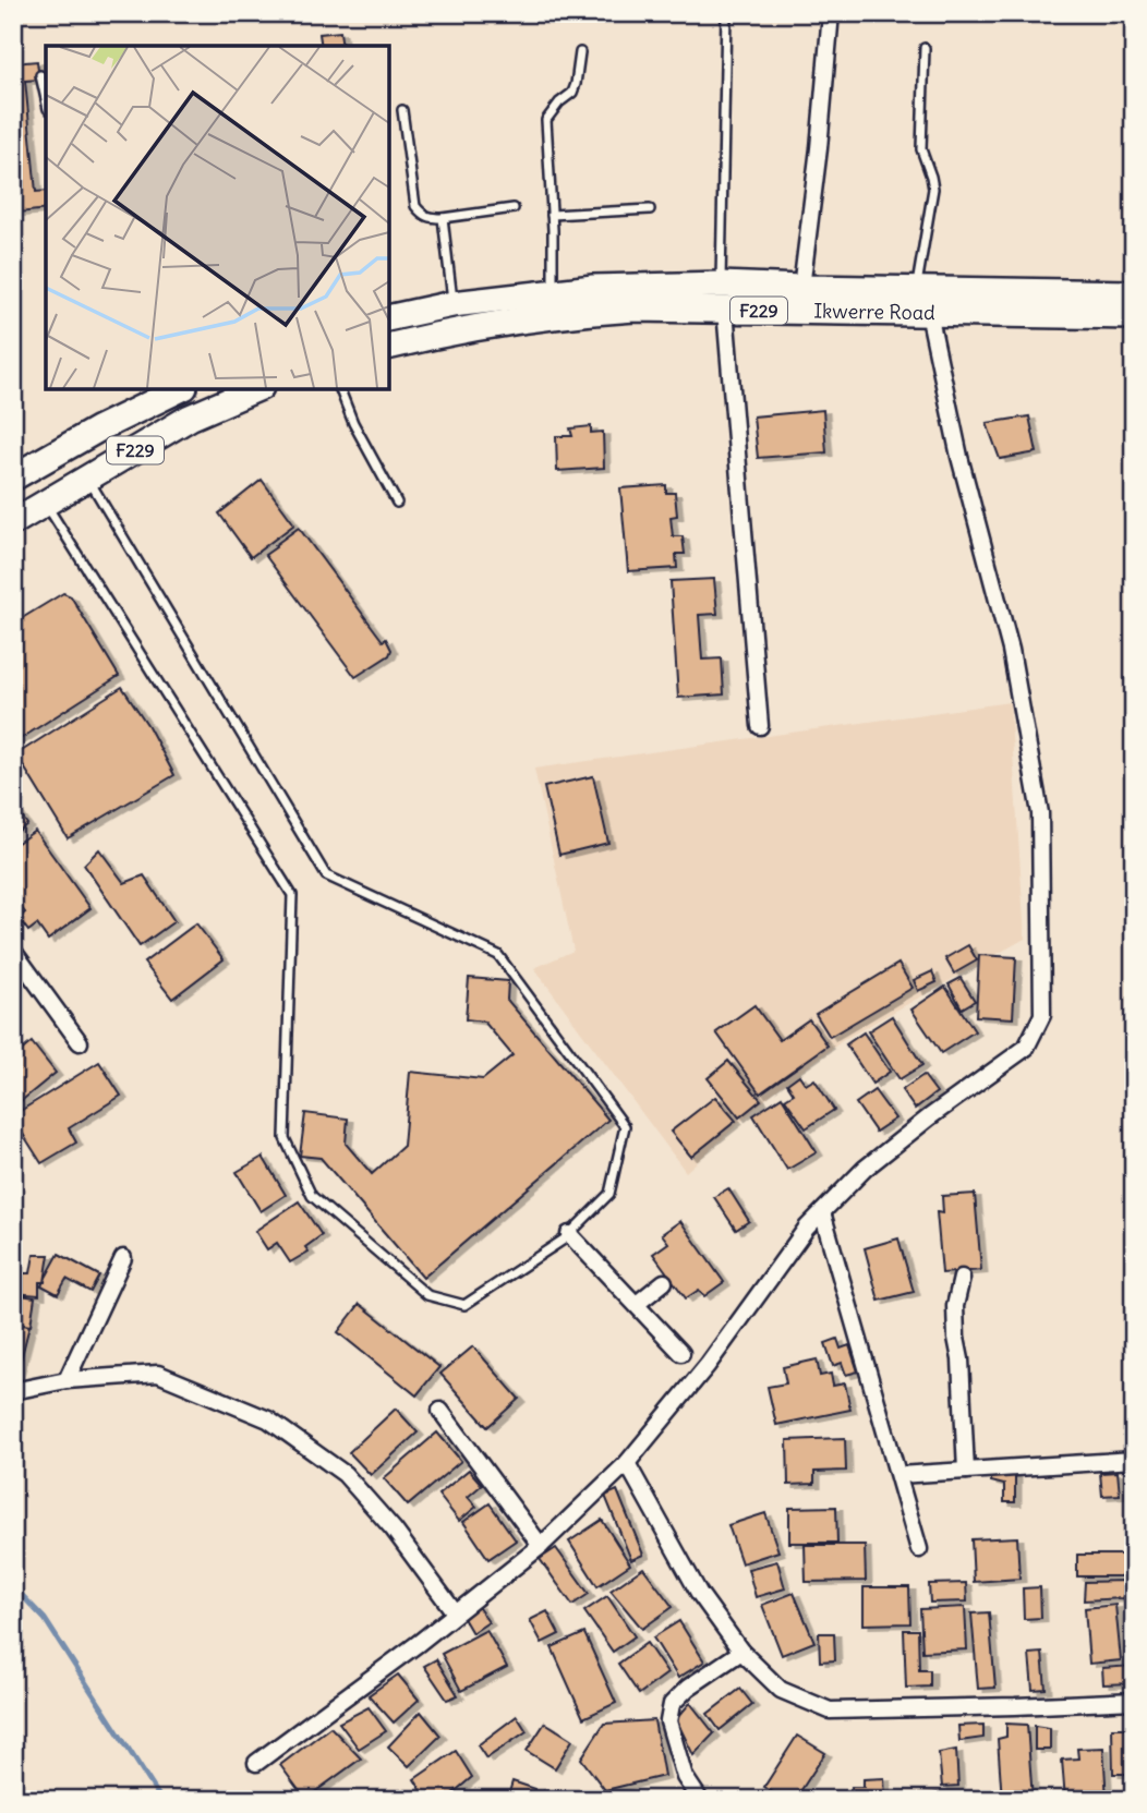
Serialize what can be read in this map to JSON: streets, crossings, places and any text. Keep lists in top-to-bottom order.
{
  "streets": {
    "main road": ["F229", "Ikwerre Road"]
  },
  "crossings": [
    ["F229", "Ikwerre Road"]
  ]
}
